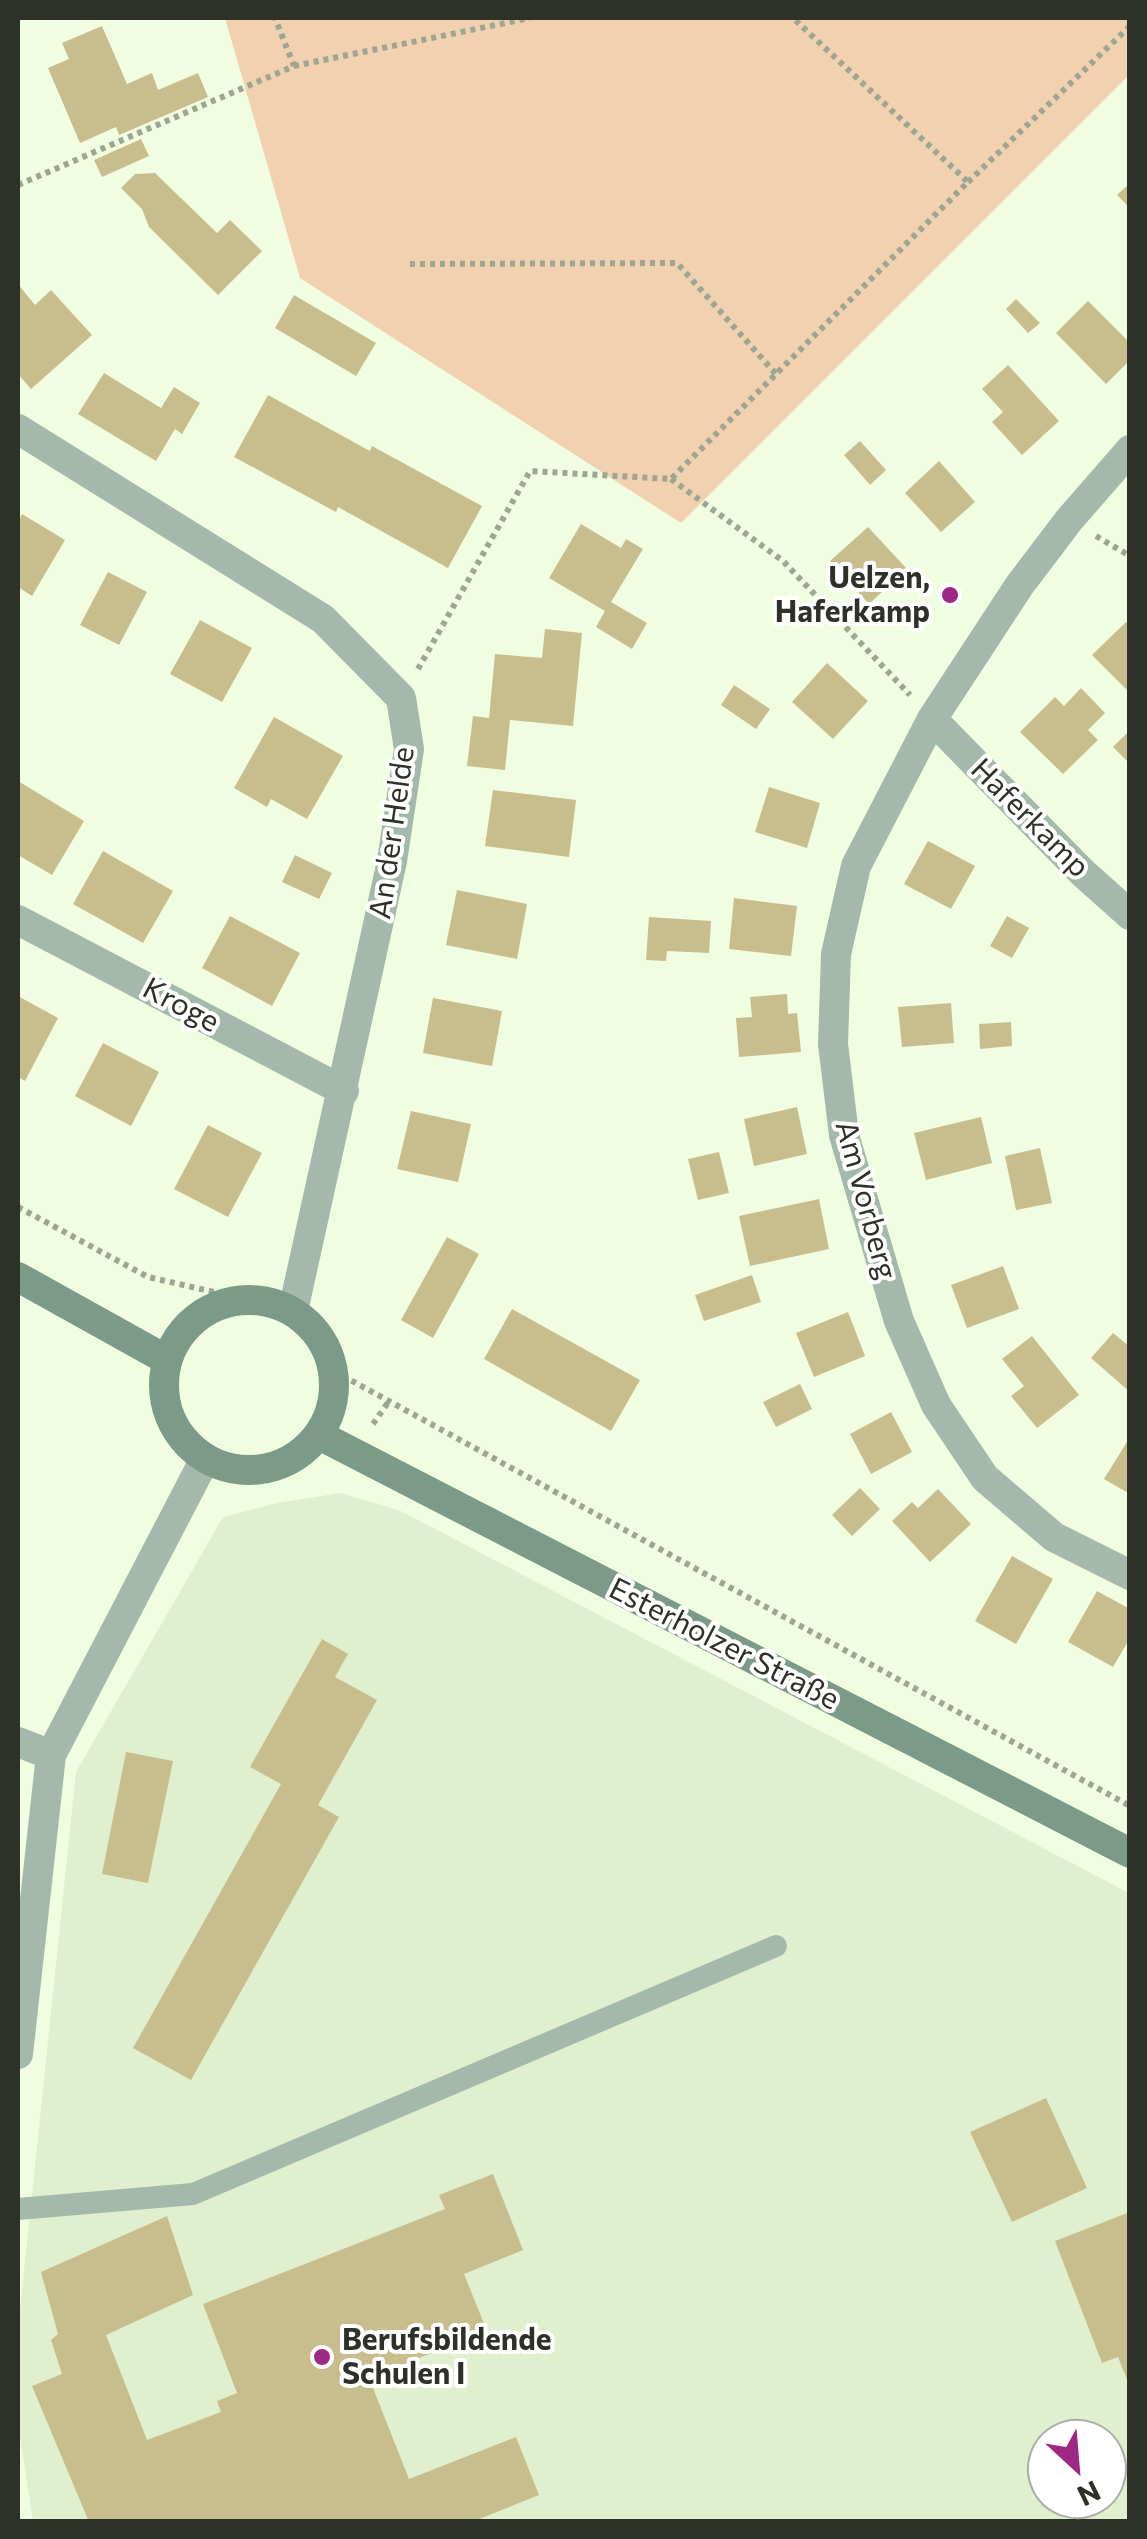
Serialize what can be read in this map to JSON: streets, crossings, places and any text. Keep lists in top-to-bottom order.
{
  "streets": {
    "main road": ["Esterholzer Straße"],
    "street": [
      "Haferkamp",
      "An der Helde",
      "Kroge",
      "Am Vorberg"
    ]
  },
  "crossings": [
    ["Haferkamp", "Am Vorberg"],
    ["An der Helde", "Kroge"],
    ["An der Helde", "Esterholzer Straße"]
  ],
  "places": ["Uelzen, Haferkamp", "Berufsbildende Schulen I"],
  "north": "bottom right"
}
